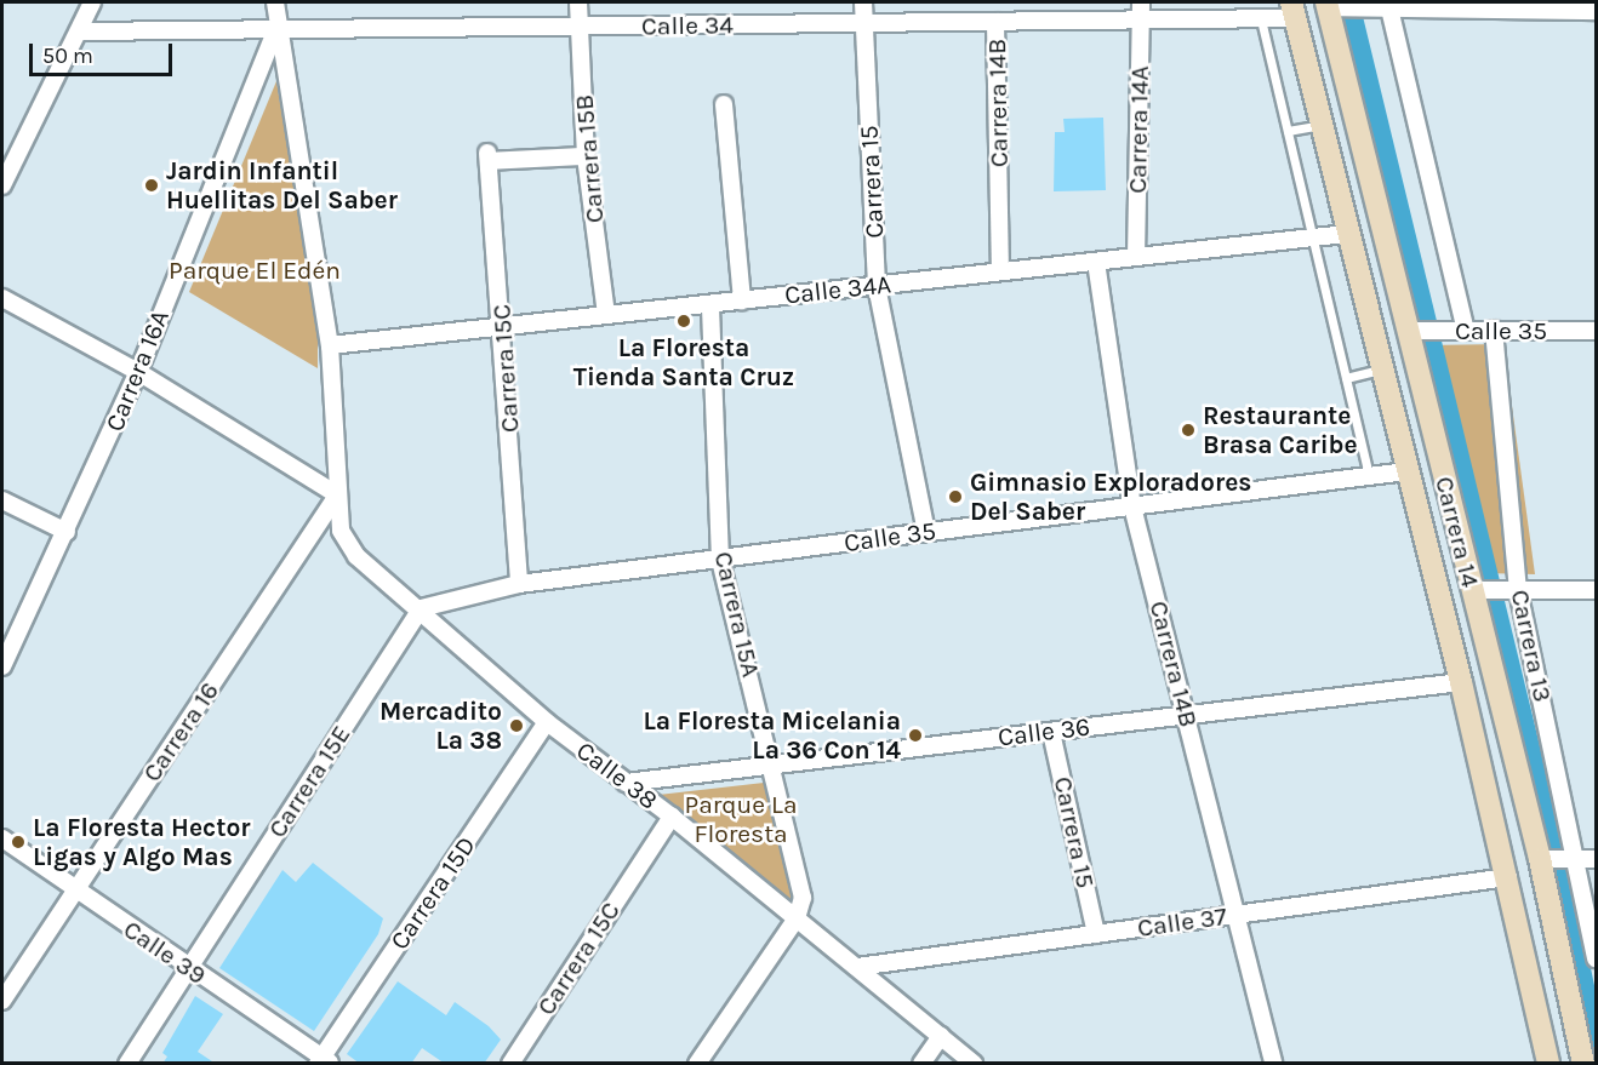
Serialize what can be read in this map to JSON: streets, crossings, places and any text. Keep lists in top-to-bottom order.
{
  "streets": {
    "main road": ["Carrera 14"],
    "street": [
      "Calle 34",
      "Carrera 14B",
      "Carrera 14A",
      "Carrera 15B",
      "Carrera 15",
      "Calle 34A",
      "Calle 35",
      "Carrera 15C",
      "Carrera 16A",
      "Carrera 15A",
      "Carrera 13",
      "Carrera 16",
      "Calle 36",
      "Calle 38",
      "Carrera 15E",
      "Carrera 15D",
      "Calle 37",
      "Calle 39"
    ]
  },
  "crossings": [
    ["Calle 34", "Carrera 14B"],
    ["Calle 34", "Carrera 14A"],
    ["Calle 34", "Carrera 15B"],
    ["Calle 34", "Carrera 15"],
    ["Calle 34", "Carrera 16A"],
    ["Calle 34", "Carrera 14"],
    ["Carrera 14B", "Calle 34A"],
    ["Carrera 14B", "Calle 35"],
    ["Carrera 14B", "Calle 36"],
    ["Carrera 14B", "Calle 37"],
    ["Carrera 14A", "Calle 34A"],
    ["Carrera 15B", "Calle 34A"],
    ["Carrera 15B", "Carrera 15C"],
    ["Carrera 15", "Calle 34A"],
    ["Carrera 15", "Calle 35"],
    ["Carrera 15", "Calle 36"],
    ["Carrera 15", "Calle 37"],
    ["Calle 34A", "Carrera 15C"],
    ["Calle 34A", "Carrera 14"],
    ["Calle 34A", "Carrera 15A"],
    ["Calle 35", "Carrera 15C"],
    ["Calle 35", "Carrera 14"],
    ["Calle 35", "Carrera 15A"],
    ["Calle 35", "Carrera 13"],
    ["Calle 35", "Calle 38"],
    ["Calle 35", "Carrera 15E"],
    ["Carrera 15C", "Calle 38"],
    ["Carrera 14", "Calle 36"],
    ["Carrera 14", "Calle 37"],
    ["Carrera 15A", "Calle 36"],
    ["Carrera 15A", "Calle 38"],
    ["Carrera 16", "Calle 38"],
    ["Carrera 16", "Calle 39"],
    ["Calle 36", "Calle 38"],
    ["Calle 38", "Carrera 15E"],
    ["Calle 38", "Carrera 15D"],
    ["Calle 38", "Calle 37"],
    ["Carrera 15E", "Calle 39"],
    ["Carrera 15D", "Calle 39"]
  ],
  "parks": ["Parque El Edén", "Parque La Floresta"],
  "places": [
    "Jardin Infantil Huellitas Del Saber",
    "La Floresta Tienda Santa Cruz",
    "Restaurante Brasa Caribe",
    "Gimnasio Exploradores Del Saber",
    "Mercadito La 38",
    "La Floresta Micelania La 36 Con 14",
    "La Floresta Hector Ligas y Algo Mas"
  ],
  "scale_bar": "50 m"
}
